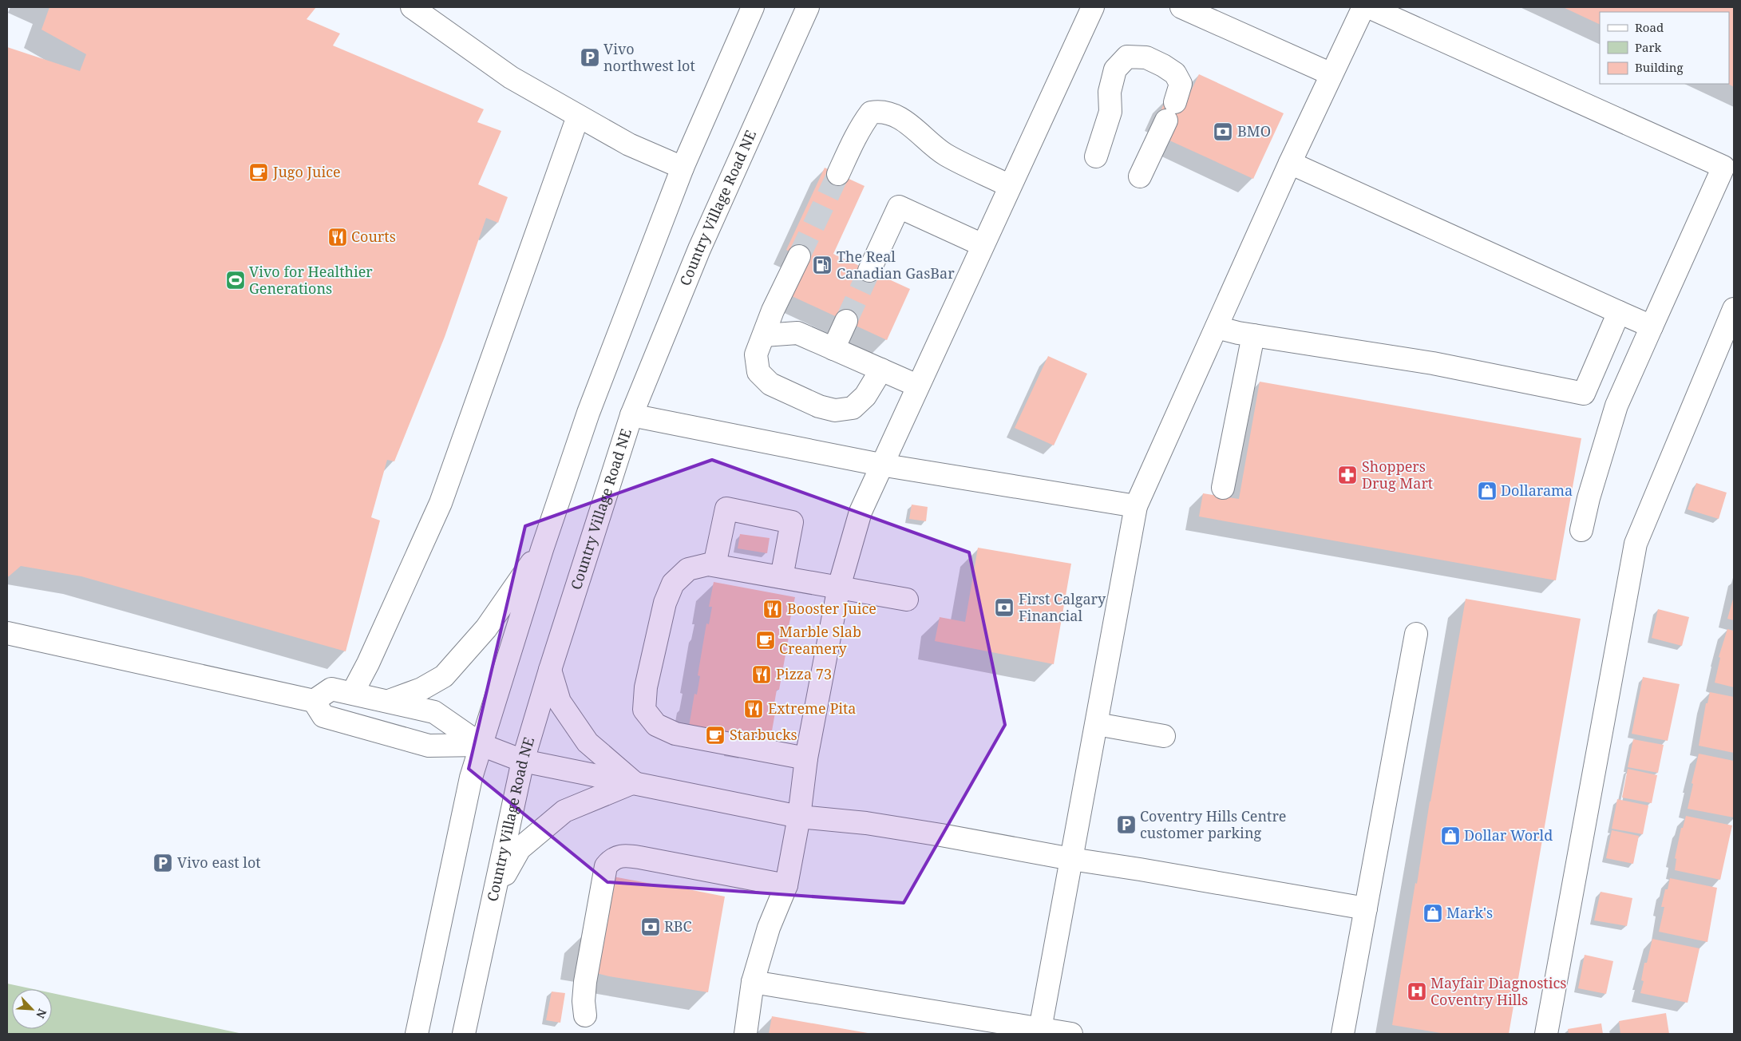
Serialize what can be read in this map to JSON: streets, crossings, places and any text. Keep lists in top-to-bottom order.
{
  "streets": {
    "street": ["Country Village Road NE"]
  },
  "places": {
    "parking": ["Vivo northwest lot", "Coventry Hills Centre customer parking", "Vivo east lot"],
    "bank": ["BMO", "First Calgary Financial", "RBC"],
    "cafe": ["Jugo Juice", "Marble Slab Creamery", "Starbucks"],
    "restaurant": [
      "Courts",
      "Booster Juice",
      "Pizza 73",
      "Extreme Pita"
    ],
    "fuel station": ["The Real Canadian GasBar"],
    "sports": ["Vivo for Healthier Generations"],
    "pharmacy": ["Shoppers Drug Mart"],
    "shop": ["Dollarama", "Dollar World", "Mark's"],
    "hospital": ["Mayfair Diagnostics Coventry Hills"]
  },
  "legend": ["Road", "Park", "Building"],
  "north": "bottom right"
}
